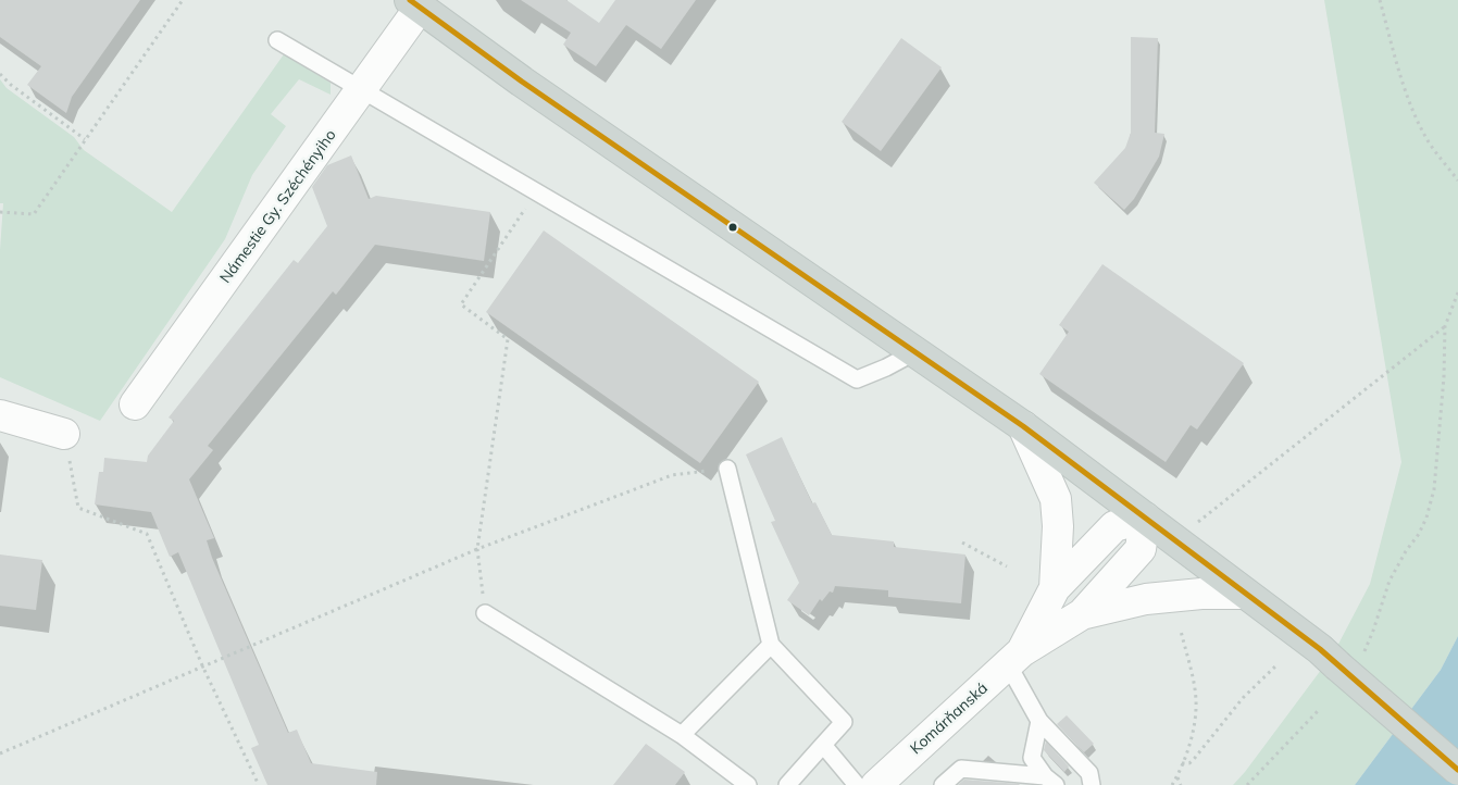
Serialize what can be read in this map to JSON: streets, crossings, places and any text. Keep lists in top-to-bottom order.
{
  "streets": {
    "street": ["Námestie Gy. Széchényiho", "Komárňanská"]
  }
}
